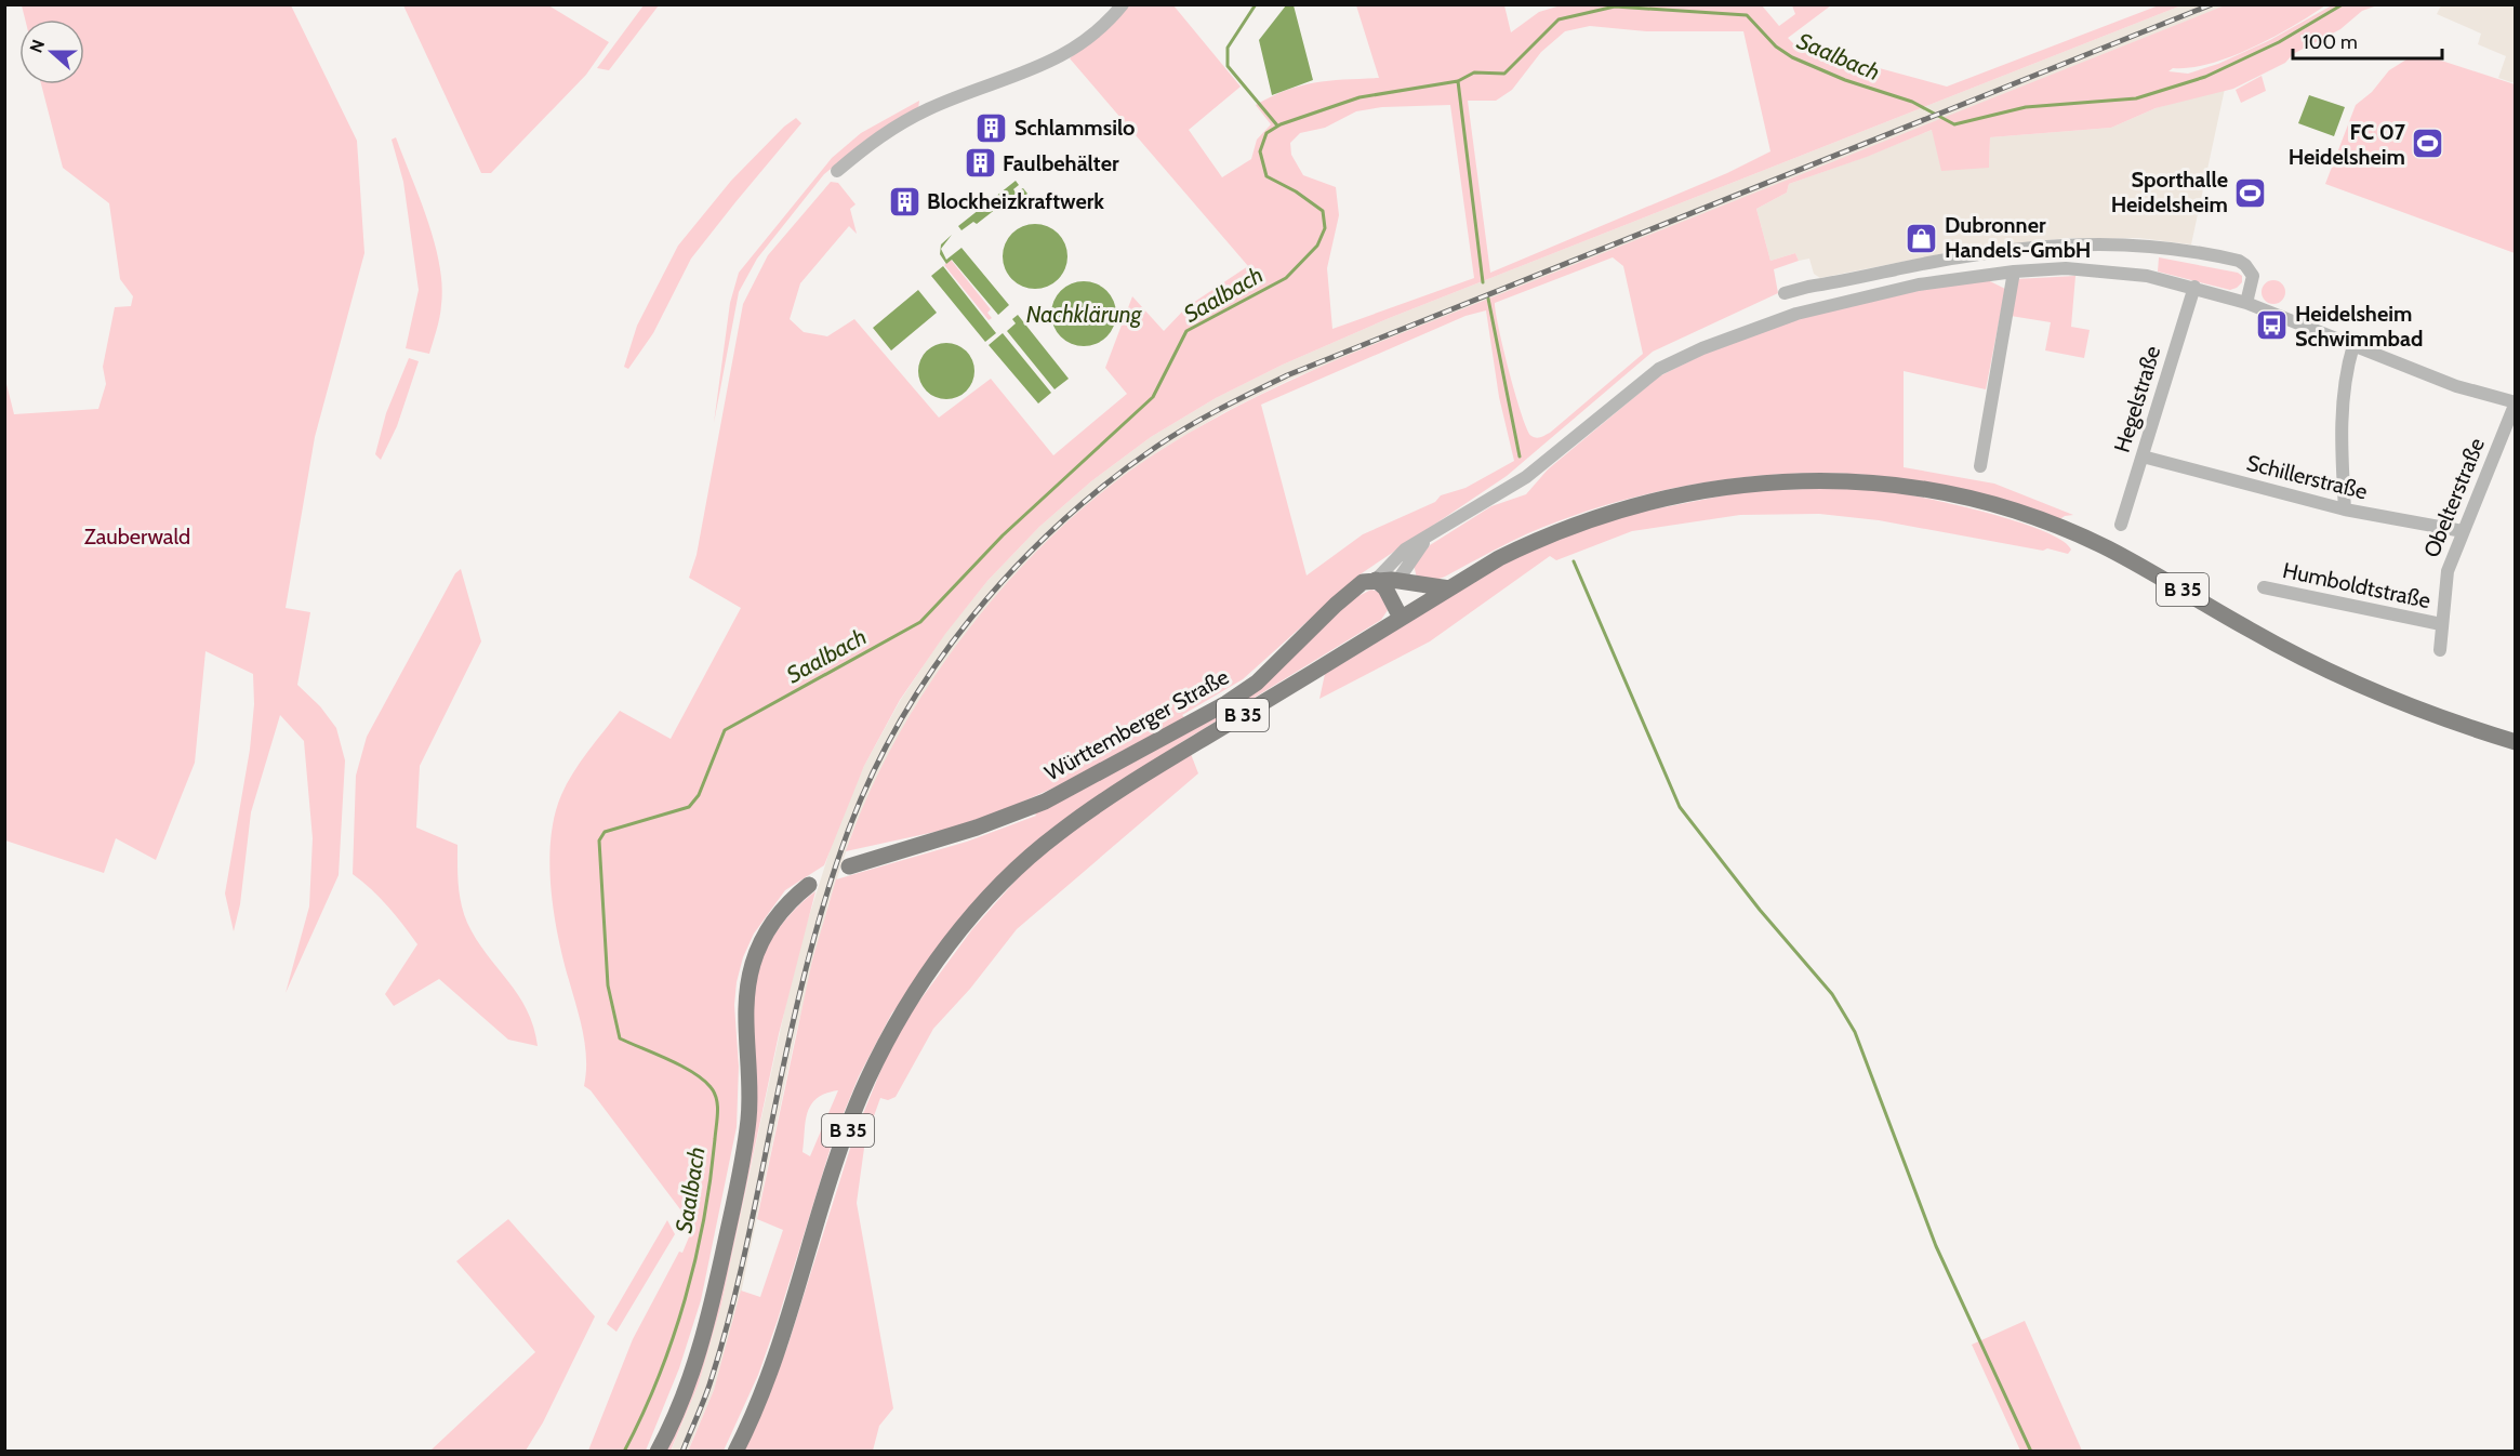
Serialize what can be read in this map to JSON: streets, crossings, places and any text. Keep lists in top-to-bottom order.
{
  "streets": {
    "main road": ["B 35", "Württemberger Straße"],
    "street": [
      "Hegelstraße",
      "Schillerstraße",
      "Obelterstraße",
      "Humboldtstraße"
    ]
  },
  "crossings": [
    ["Hegelstraße", "Schillerstraße"],
    ["Schillerstraße", "Obelterstraße"],
    ["Obelterstraße", "Humboldtstraße"]
  ],
  "water": ["Saalbach", "Nachklärung"],
  "parks": ["Zauberwald"],
  "places": {
    "building": ["Schlammsilo", "Faulbehälter", "Blockheizkraftwerk"],
    "sports": ["FC 07 Heidelsheim", "Sporthalle Heidelsheim"],
    "shop": ["Dubronner Handels-GmbH"],
    "bus stop": ["Heidelsheim Schwimmbad"]
  },
  "scale_bar": "100 m",
  "north": "left"
}
